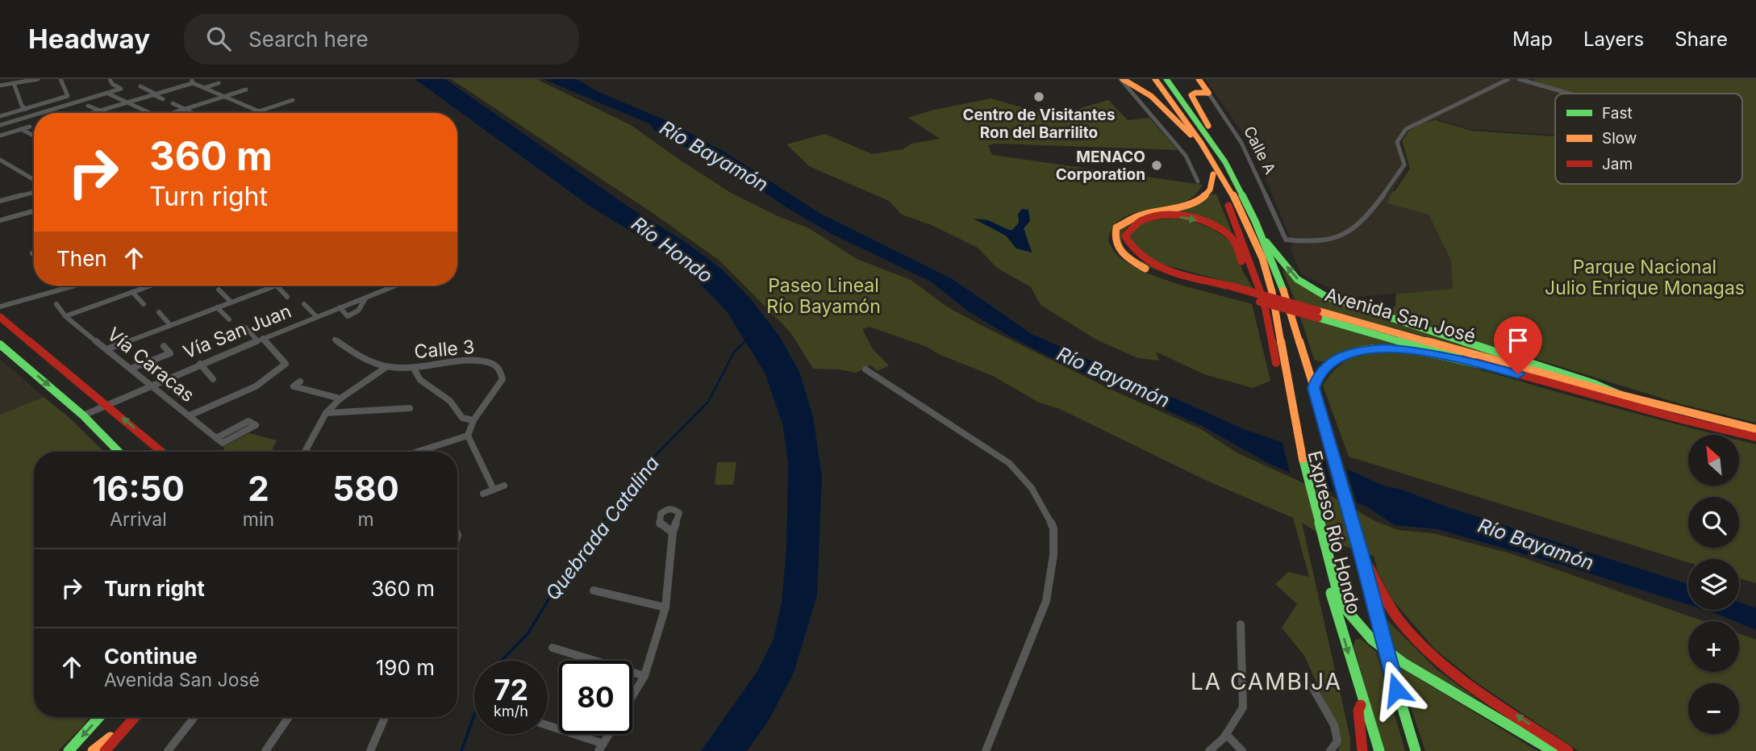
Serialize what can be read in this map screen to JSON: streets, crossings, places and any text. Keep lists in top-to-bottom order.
{
  "streets": {
    "main road": ["Calle A", "Avenida San José", "Expreso Río Hondo"],
    "street": ["Vía San Juan", "Calle 3", "Vía Caracas"]
  },
  "crossings": [
    ["Vía San Juan", "Vía Caracas"]
  ],
  "districts": ["LA CAMBIJA"],
  "water": ["Río Bayamón", "Río Hondo", "Quebrada Catalina"],
  "parks": ["Parque Nacional Julio Enrique Monagas", "Paseo Lineal Río Bayamón"],
  "places": ["Centro de Visitantes Ron del Barrilito", "MENACO Corporation"],
  "legend": ["Fast", "Slow", "Jam"],
  "north": "top left",
  "page": {
    "header": "Headway",
    "search": "Search here",
    "nav": ["Map", "Layers", "Share"],
    "turn": ["360 m", "Turn right"],
    "then": "Then",
    "map_buttons": ["+", "−"],
    "eta": [
      "16:50",
      "Arrival",
      "2",
      "min",
      "580",
      "m"
    ],
    "list": [
      {
        "name": "Turn right",
        "value": "360 m"
      },
      {
        "name": "Continue",
        "note": "Avenida San José",
        "value": "190 m"
      }
    ],
    "speed": "72 km/h",
    "limit": "80"
  }
}
